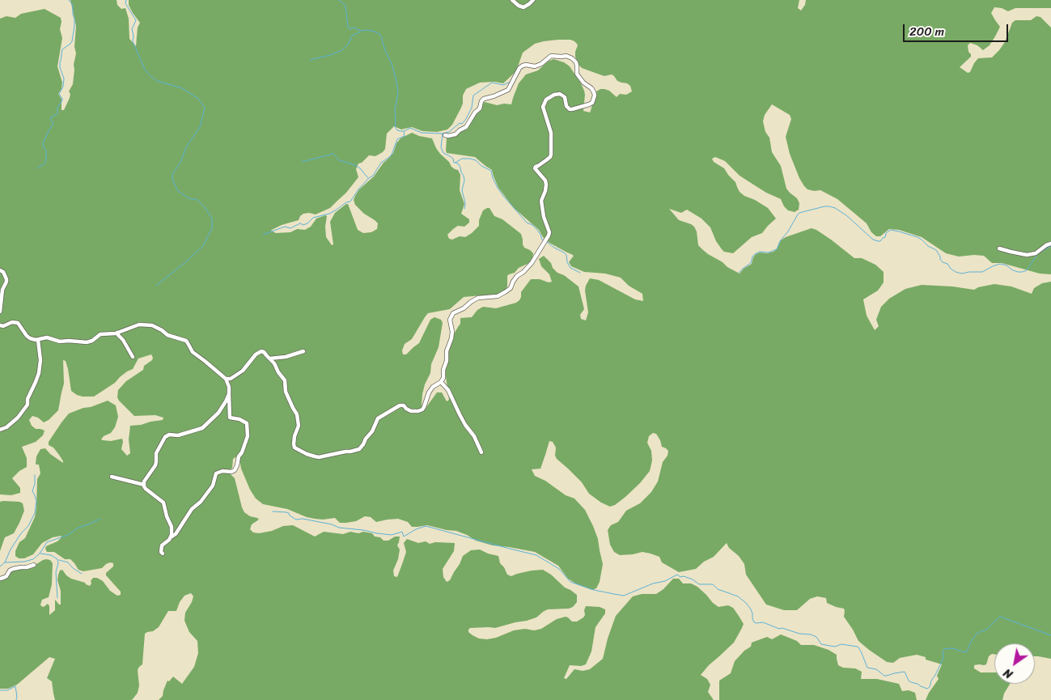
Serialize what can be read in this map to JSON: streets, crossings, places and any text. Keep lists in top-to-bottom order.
{
  "scale_bar": "200 m",
  "north": "bottom left"
}
